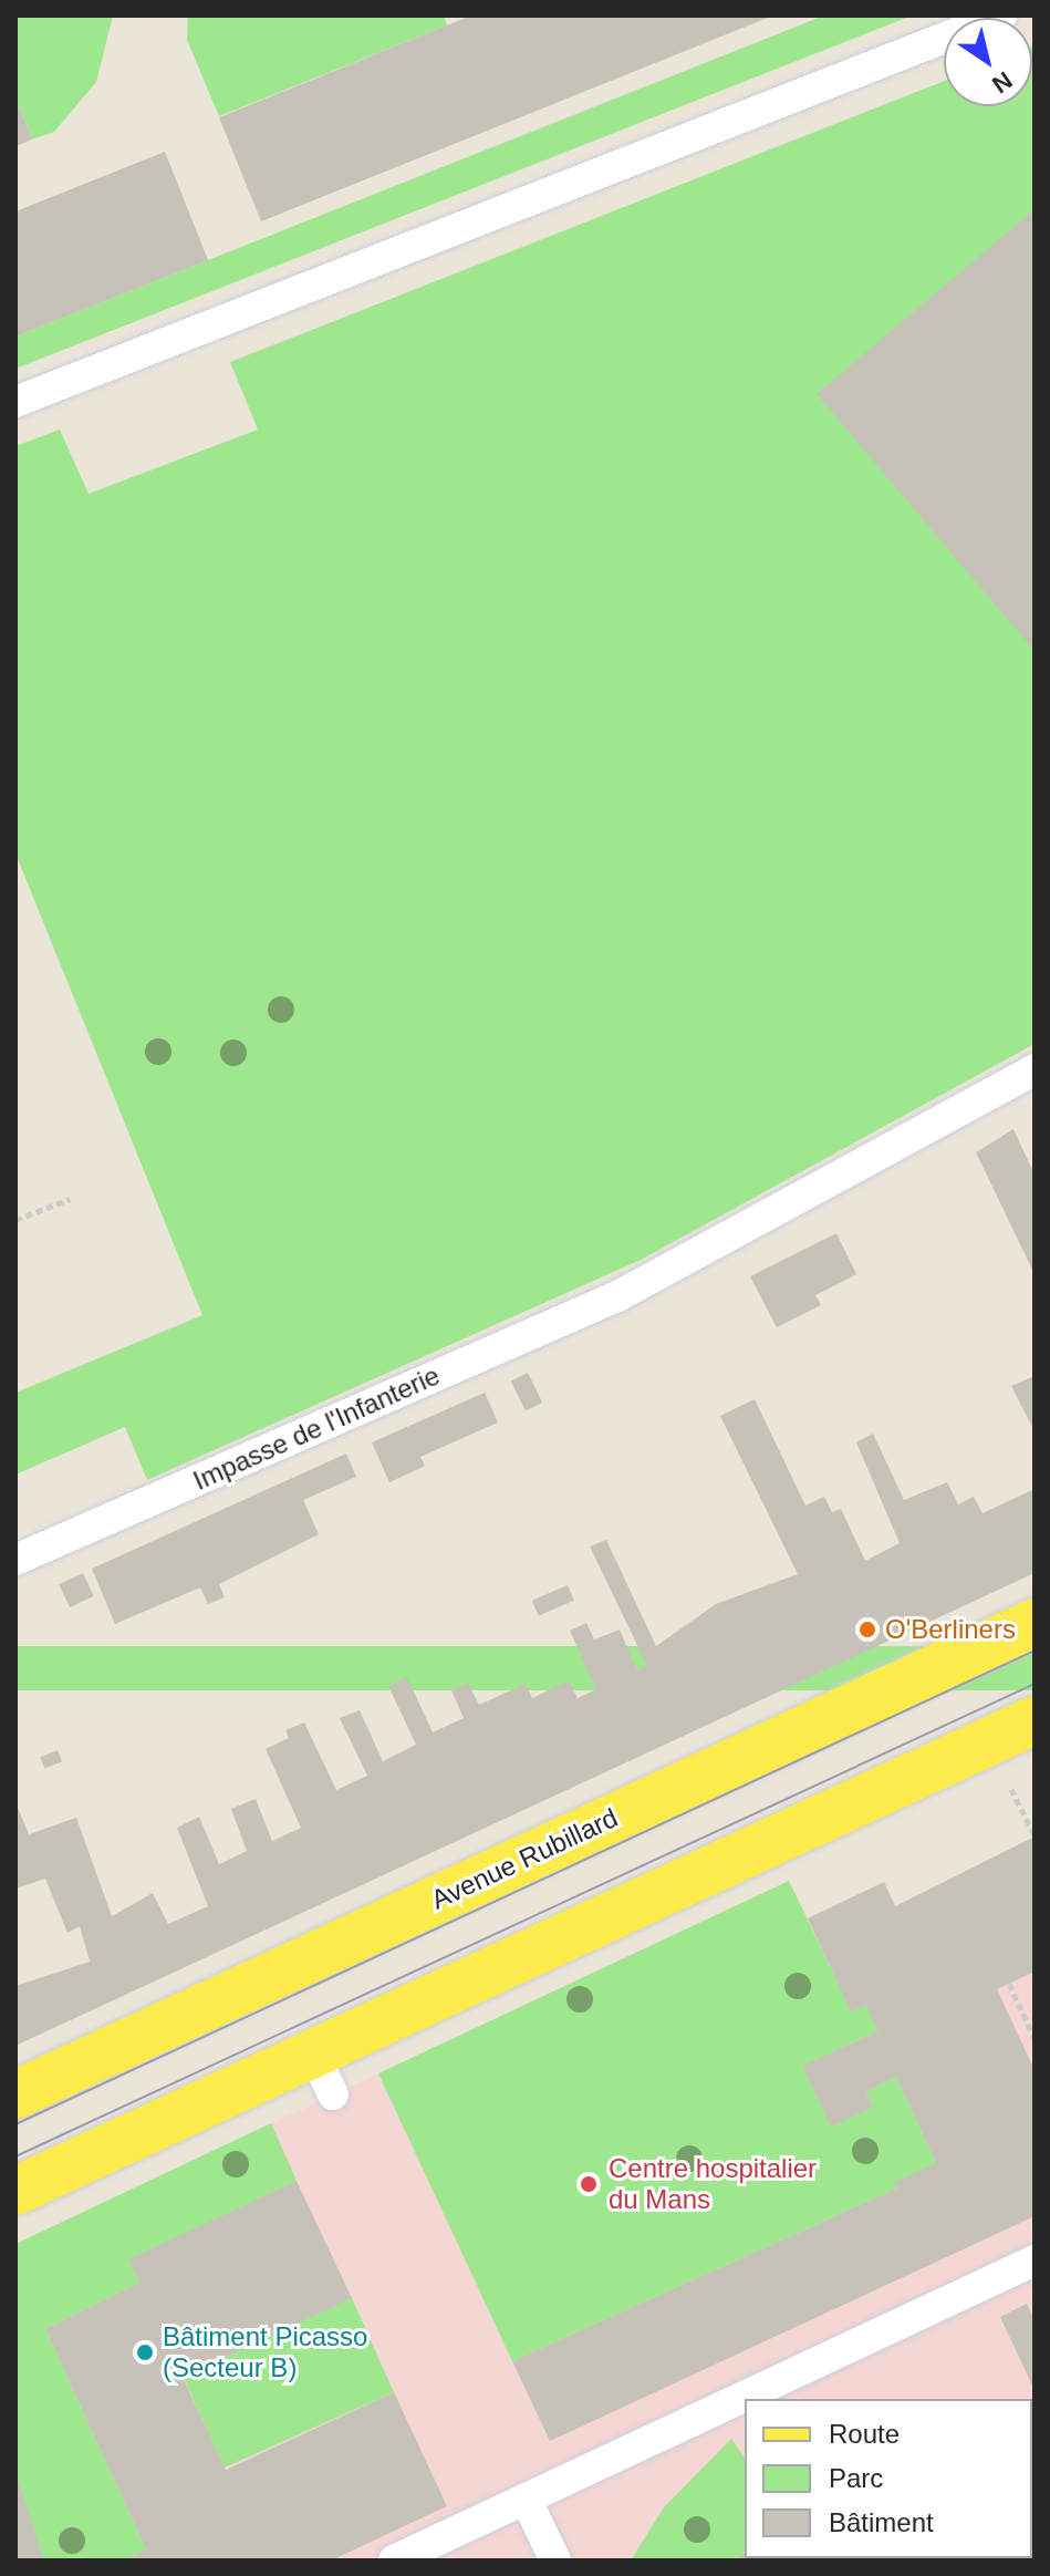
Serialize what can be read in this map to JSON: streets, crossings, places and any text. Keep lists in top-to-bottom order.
{
  "streets": {
    "main road": ["Avenue Rubillard"],
    "lane": ["Impasse de l'Infanterie"]
  },
  "places": ["O'Berliners", "Centre hospitalier du Mans", "Bâtiment Picasso (Secteur B)"],
  "legend": ["Route", "Parc", "Bâtiment"],
  "north": "bottom right"
}
